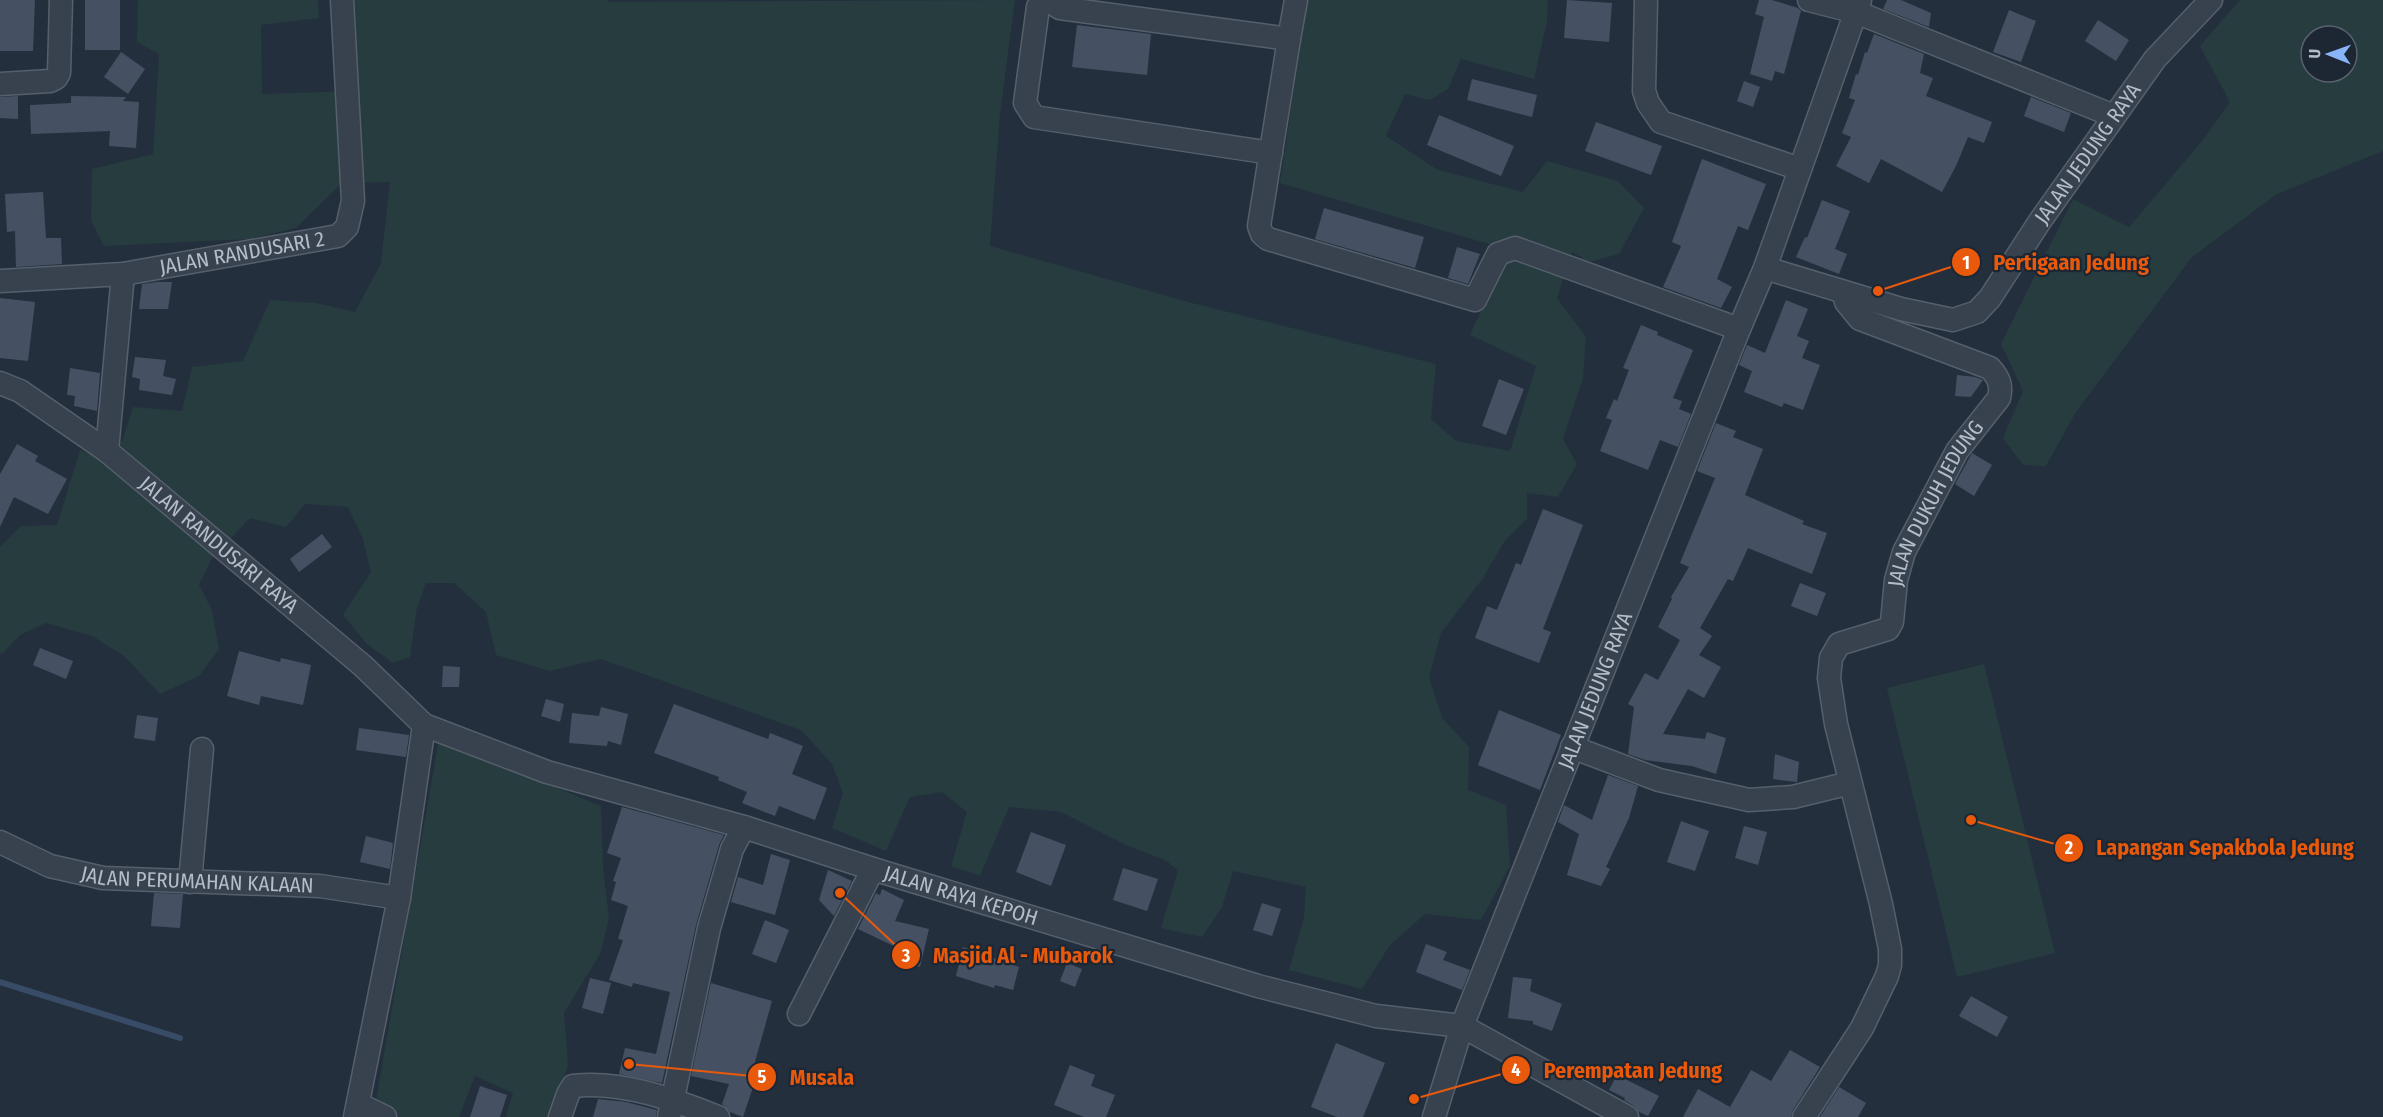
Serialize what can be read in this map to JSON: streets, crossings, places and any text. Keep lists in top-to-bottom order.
{
  "streets": {
    "street": [
      "JALAN JEDUNG RAYA",
      "JALAN RANDUSARI 2",
      "JALAN DUKUH JEDUNG",
      "JALAN RANDUSARI RAYA",
      "JALAN PERUMAHAN KALAAN",
      "JALAN RAYA KEPOH"
    ]
  },
  "crossings": [
    ["JALAN JEDUNG RAYA", "JALAN DUKUH JEDUNG"],
    ["JALAN JEDUNG RAYA", "JALAN RAYA KEPOH"],
    ["JALAN RANDUSARI RAYA", "JALAN RAYA KEPOH"]
  ],
  "places": [
    "Pertigaan Jedung",
    "Lapangan Sepakbola Jedung",
    "Masjid Al - Mubarok",
    "Musala",
    "Perempatan Jedung"
  ],
  "north": "left"
}
